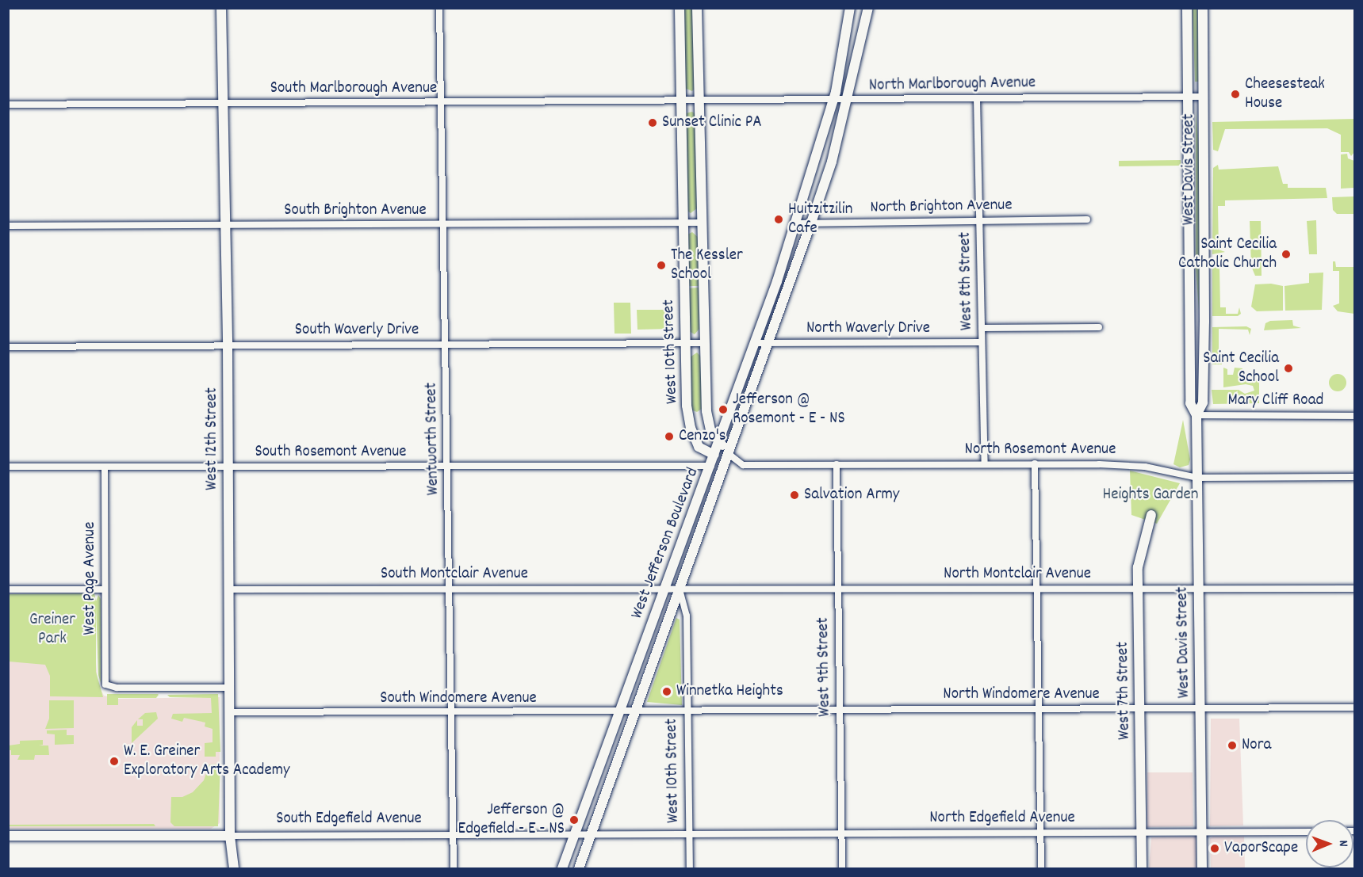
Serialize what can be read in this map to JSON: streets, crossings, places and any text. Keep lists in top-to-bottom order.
{
  "streets": {
    "main road": [
      "West Davis Street",
      "West 10th Street",
      "West 12th Street",
      "West Jefferson Boulevard",
      "West 7th Street",
      "South Edgefield Avenue"
    ],
    "street": [
      "North Marlborough Avenue",
      "South Marlborough Avenue",
      "North Brighton Avenue",
      "South Brighton Avenue",
      "West 8th Street",
      "North Waverly Drive",
      "South Waverly Drive",
      "Mary Cliff Road",
      "Wentworth Street",
      "North Rosemont Avenue",
      "South Rosemont Avenue",
      "South Montclair Avenue",
      "North Montclair Avenue",
      "West Page Avenue",
      "West 9th Street",
      "North Windomere Avenue",
      "South Windomere Avenue",
      "North Edgefield Avenue"
    ]
  },
  "crossings": [
    ["North Marlborough Avenue", "South Marlborough Avenue"],
    ["North Marlborough Avenue", "West Davis Street"],
    ["North Marlborough Avenue", "West 8th Street"],
    ["North Marlborough Avenue", "West 10th Street"],
    ["North Marlborough Avenue", "West Jefferson Boulevard"],
    ["South Marlborough Avenue", "West 10th Street"],
    ["South Marlborough Avenue", "West 12th Street"],
    ["South Marlborough Avenue", "Wentworth Street"],
    ["West Davis Street", "Mary Cliff Road"],
    ["West Davis Street", "North Rosemont Avenue"],
    ["West Davis Street", "North Montclair Avenue"],
    ["West Davis Street", "North Windomere Avenue"],
    ["West Davis Street", "North Edgefield Avenue"],
    ["North Brighton Avenue", "West 8th Street"],
    ["North Brighton Avenue", "West Jefferson Boulevard"],
    ["South Brighton Avenue", "West 10th Street"],
    ["South Brighton Avenue", "West 12th Street"],
    ["South Brighton Avenue", "Wentworth Street"],
    ["West 8th Street", "North Waverly Drive"],
    ["West 8th Street", "North Rosemont Avenue"],
    ["North Waverly Drive", "West Jefferson Boulevard"],
    ["South Waverly Drive", "West 10th Street"],
    ["South Waverly Drive", "West 12th Street"],
    ["South Waverly Drive", "Wentworth Street"],
    ["West 10th Street", "North Rosemont Avenue"],
    ["West 10th Street", "West Jefferson Boulevard"],
    ["West 10th Street", "South Montclair Avenue"],
    ["West 10th Street", "North Montclair Avenue"],
    ["West 10th Street", "North Windomere Avenue"],
    ["West 10th Street", "South Windomere Avenue"],
    ["West 10th Street", "North Edgefield Avenue"],
    ["West 10th Street", "South Edgefield Avenue"],
    ["West 12th Street", "South Rosemont Avenue"],
    ["West 12th Street", "South Montclair Avenue"],
    ["West 12th Street", "West Page Avenue"],
    ["West 12th Street", "South Windomere Avenue"],
    ["West 12th Street", "South Edgefield Avenue"],
    ["Wentworth Street", "South Rosemont Avenue"],
    ["Wentworth Street", "South Montclair Avenue"],
    ["Wentworth Street", "South Windomere Avenue"],
    ["Wentworth Street", "South Edgefield Avenue"],
    ["North Rosemont Avenue", "West Jefferson Boulevard"],
    ["North Rosemont Avenue", "West 9th Street"],
    ["South Rosemont Avenue", "West Jefferson Boulevard"],
    ["South Rosemont Avenue", "West Page Avenue"],
    ["West Jefferson Boulevard", "South Montclair Avenue"],
    ["West Jefferson Boulevard", "North Montclair Avenue"],
    ["West Jefferson Boulevard", "South Windomere Avenue"],
    ["West Jefferson Boulevard", "South Edgefield Avenue"],
    ["South Montclair Avenue", "North Montclair Avenue"],
    ["North Montclair Avenue", "West 9th Street"],
    ["North Montclair Avenue", "West 7th Street"],
    ["West 9th Street", "North Windomere Avenue"],
    ["West 9th Street", "North Edgefield Avenue"],
    ["West 7th Street", "North Windomere Avenue"],
    ["West 7th Street", "North Edgefield Avenue"],
    ["North Windomere Avenue", "South Windomere Avenue"],
    ["North Edgefield Avenue", "South Edgefield Avenue"]
  ],
  "parks": ["Heights Garden", "Greiner Park"],
  "places": [
    "Cheesesteak House",
    "Sunset Clinic PA",
    "Huitzitzilin Cafe",
    "Saint Cecilia Catholic Church",
    "The Kessler School",
    "Saint Cecilia School",
    "Jefferson @ Rosemont - E - NS",
    "Cenzo's",
    "Salvation Army",
    "Winnetka Heights",
    "Nora",
    "W. E. Greiner Exploratory Arts Academy",
    "Jefferson @ Edgefield - E - NS",
    "VaporScape"
  ],
  "north": "right"
}
